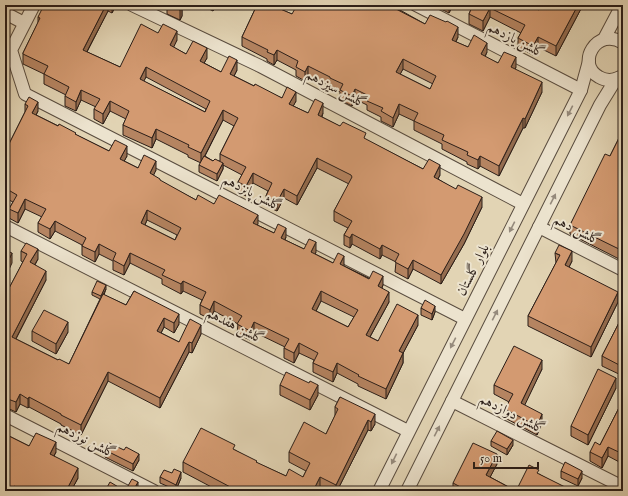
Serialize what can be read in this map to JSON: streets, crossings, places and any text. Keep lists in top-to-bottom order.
{
  "streets": {
    "street": [
      "گلشن یازدهم",
      "گلشن سیزدهم",
      "گلشن پانزدهم",
      "گلشن دهم",
      "بلوار گلستان",
      "گلشن هفدهم",
      "گلشن دوازدهم",
      "گلشن نوزدهم"
    ]
  },
  "crossings": [
    ["گلشن یازدهم", "بلوار گلستان"],
    ["گلشن سیزدهم", "بلوار گلستان"],
    ["گلشن پانزدهم", "بلوار گلستان"],
    ["بلوار گلستان", "گلشن هفدهم"]
  ],
  "scale_bar": "50 m"
}
